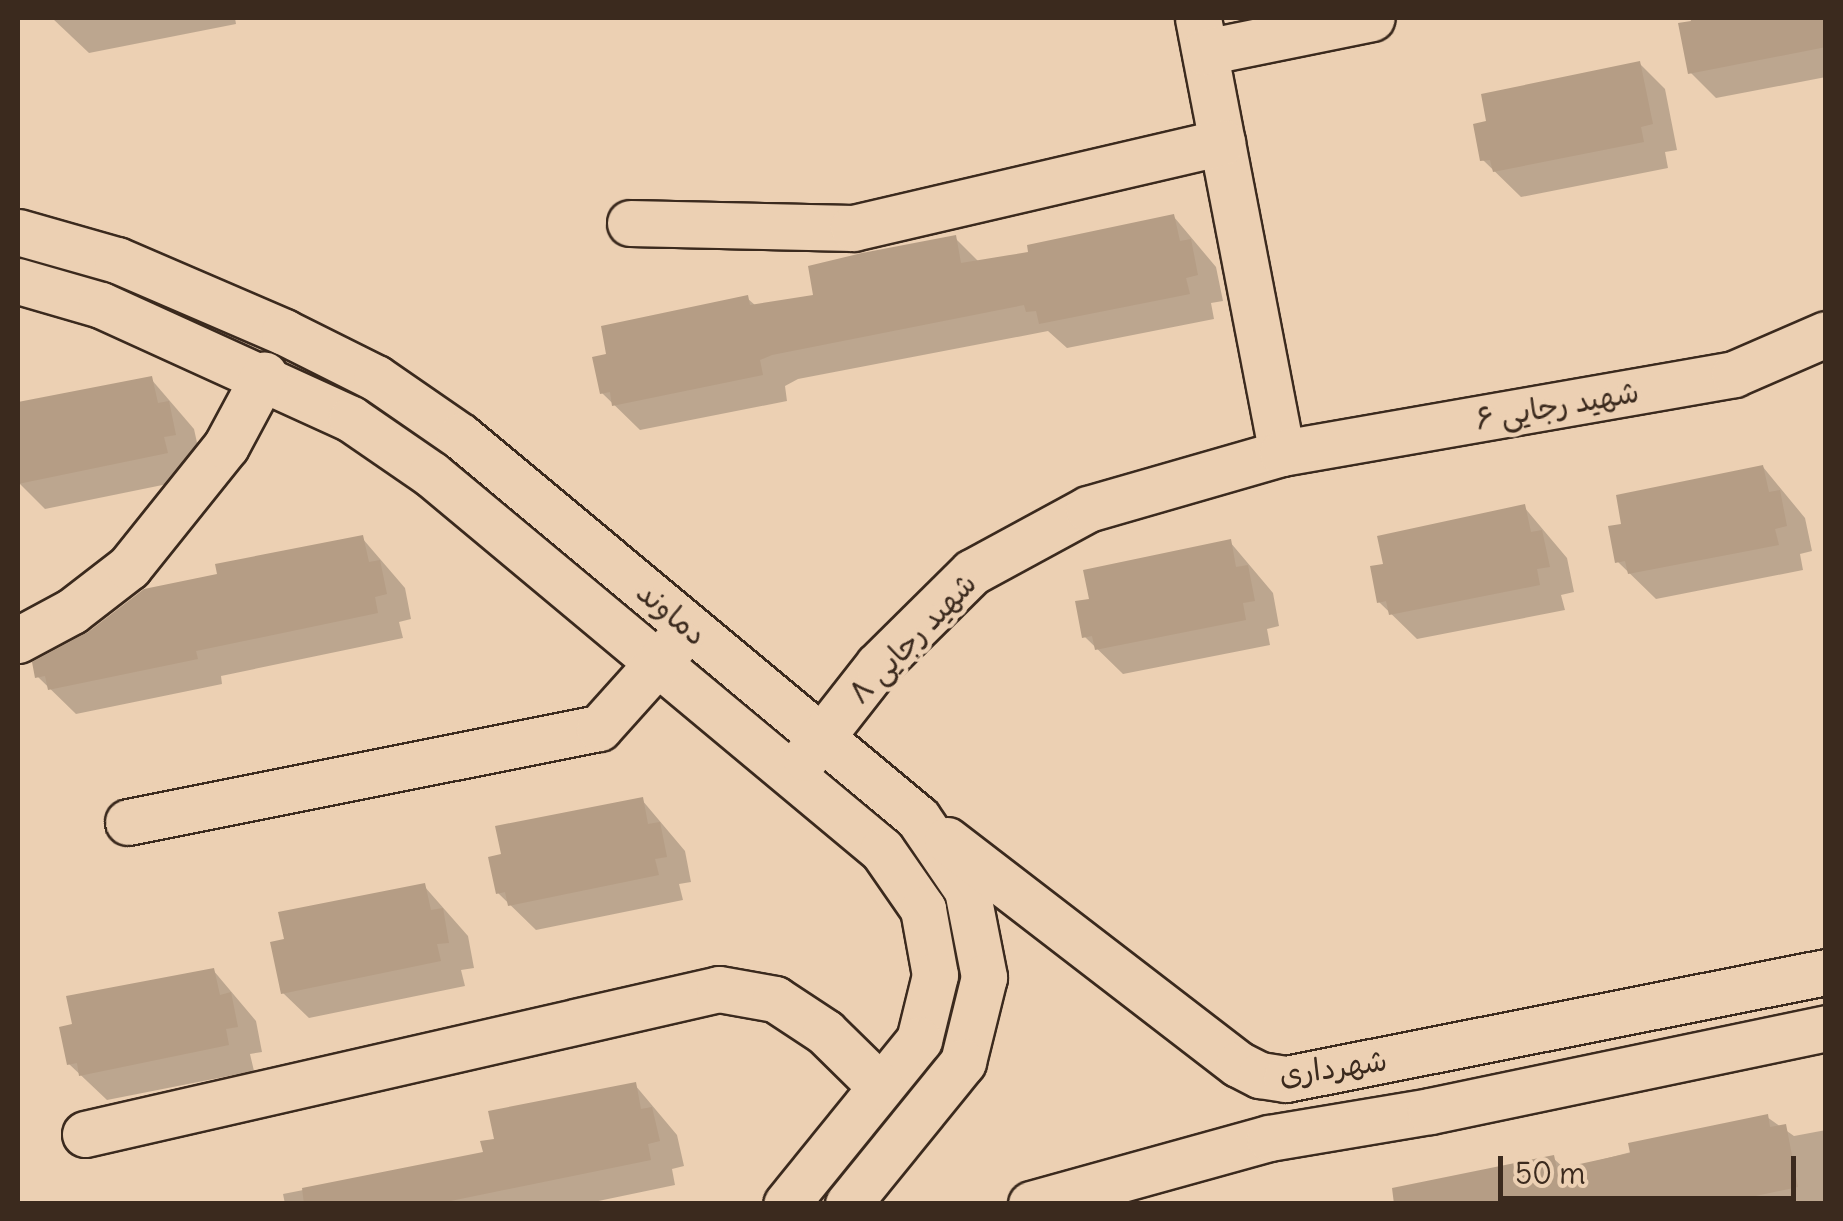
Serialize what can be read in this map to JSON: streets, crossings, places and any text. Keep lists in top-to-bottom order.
{
  "streets": {
    "street": [
      "شهید رجایی ۶",
      "دماوند",
      "شهید رجایی ۸",
      "شهرداری"
    ]
  },
  "crossings": [
    ["شهید رجایی ۶", "شهید رجایی ۸"],
    ["دماوند", "شهید رجایی ۸"],
    ["دماوند", "شهرداری"]
  ],
  "scale_bar": "50 m"
}
